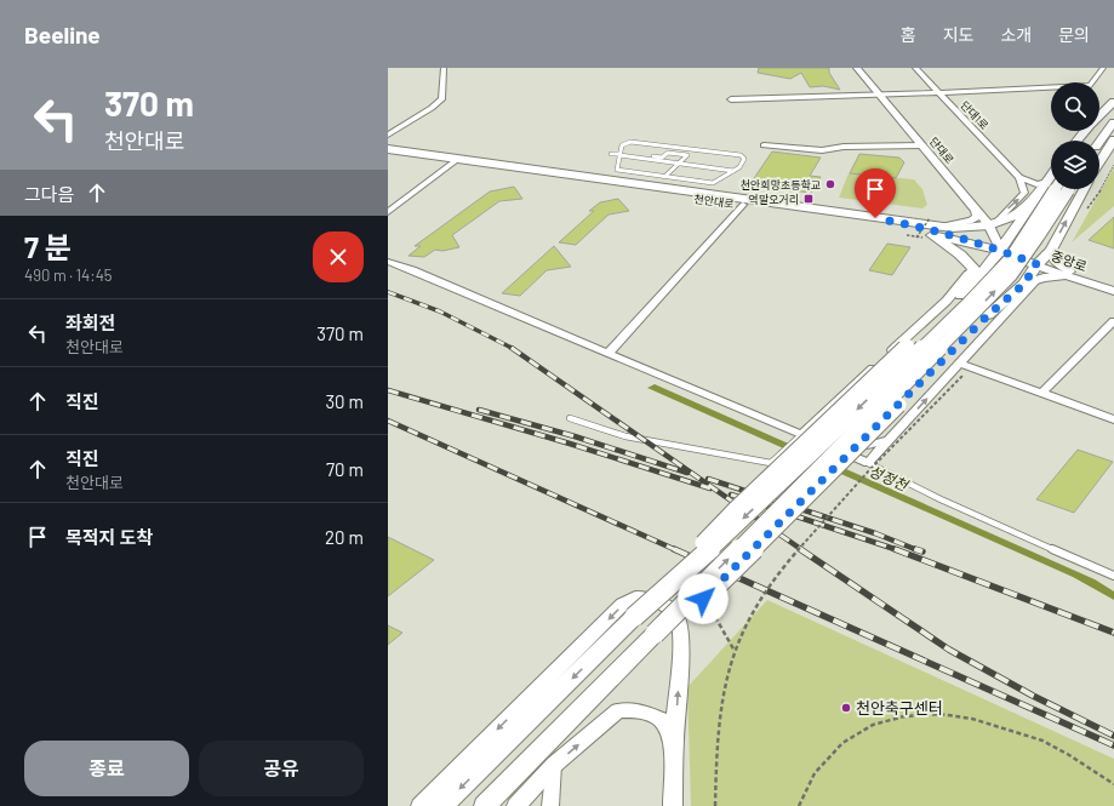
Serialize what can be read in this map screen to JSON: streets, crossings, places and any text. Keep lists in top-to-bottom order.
{
  "streets": {
    "main road": ["천안대로"],
    "street": ["단대1로", "단대로", "중앙로"]
  },
  "crossings": [
    ["단대로", "천안대로"],
    ["천안대로", "중앙로"]
  ],
  "water": ["성정천"],
  "places": {
    "other": ["천안희망초등학교", "천안축구센터"],
    "transit": ["역말오거리"]
  },
  "page": {
    "header": "Beeline",
    "nav": [
      "홈",
      "지도",
      "소개",
      "문의"
    ],
    "turn": ["370 m", "천안대로"],
    "then": "그다음",
    "heading": ["7 분", "490 m · 14:45"],
    "list": [
      {
        "name": "좌회전",
        "note": "천안대로",
        "value": "370 m"
      },
      {
        "name": "직진",
        "value": "30 m"
      },
      {
        "name": "직진",
        "note": "천안대로",
        "value": "70 m"
      },
      {
        "name": "목적지 도착",
        "value": "20 m"
      }
    ],
    "buttons": ["종료", "공유"]
  }
}
